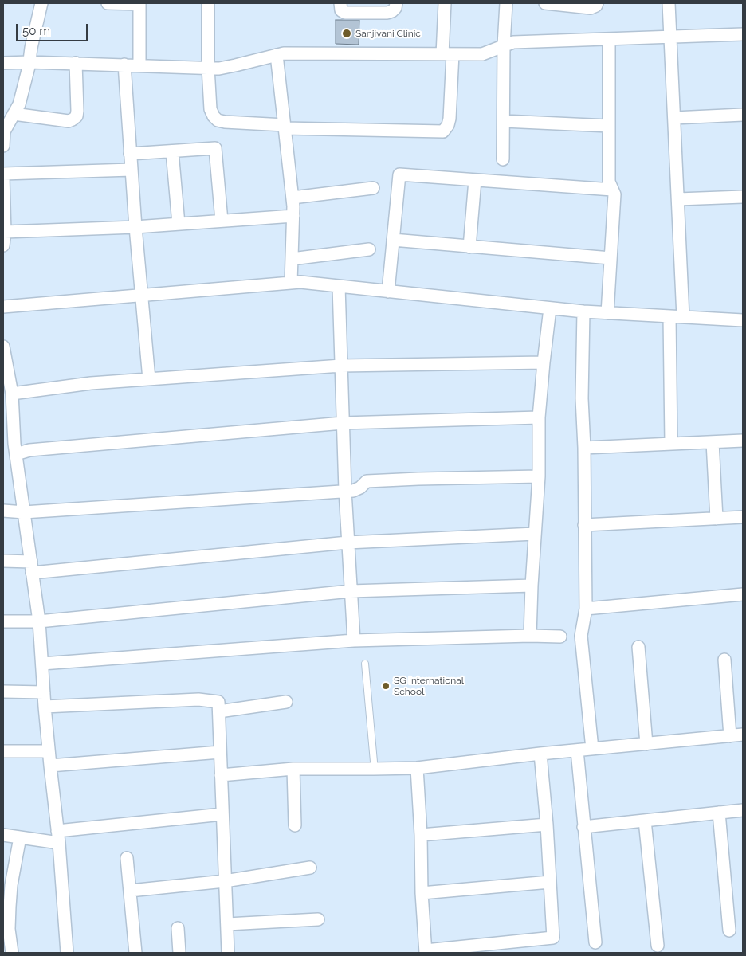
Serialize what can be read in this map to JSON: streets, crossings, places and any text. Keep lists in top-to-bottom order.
{
  "places": ["Sanjivani Clinic", "SG International School"],
  "scale_bar": "50 m"
}
